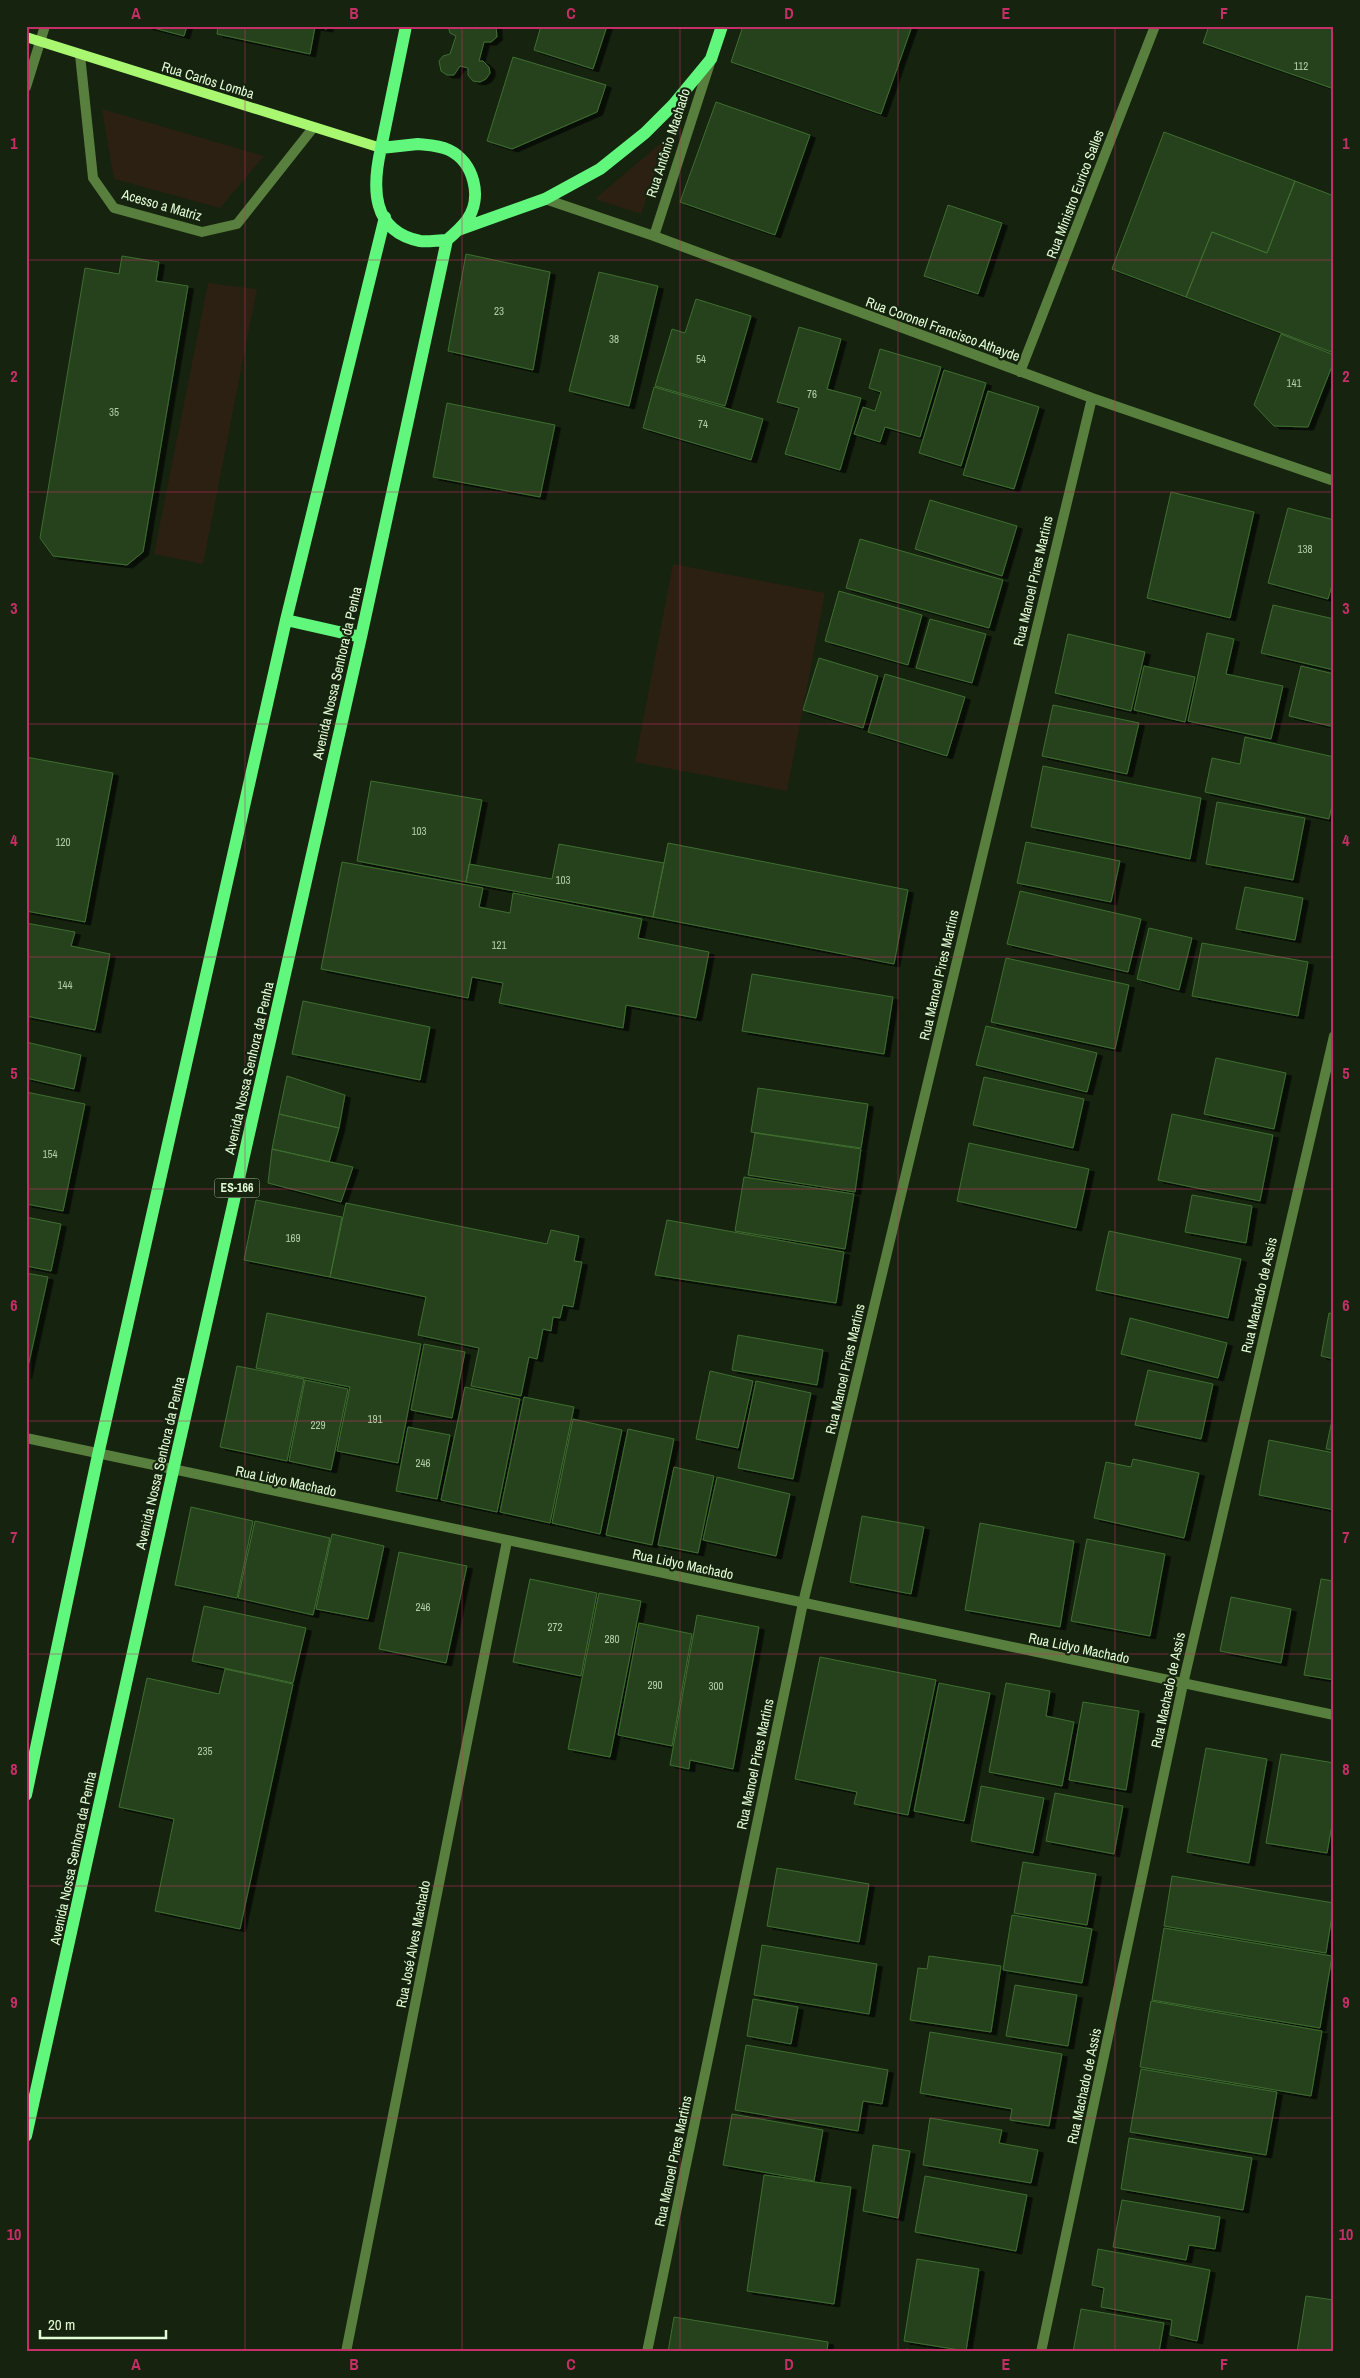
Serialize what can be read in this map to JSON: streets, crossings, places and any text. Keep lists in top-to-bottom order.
{
  "streets": {
    "main road": ["Rua Antônio Machado", "Avenida Nossa Senhora da Penha", "ES-166"],
    "street": [
      "Rua Carlos Lomba",
      "Rua Ministro Eurico Salles",
      "Acesso a Matriz",
      "Rua Coronel Francisco Athayde",
      "Rua Manoel Pires Martins",
      "Rua Machado de Assis",
      "Rua Lidyo Machado",
      "Rua José Alves Machado"
    ]
  },
  "crossings": [
    ["Rua Carlos Lomba", "Rua Antônio Machado"],
    ["Rua Carlos Lomba", "Acesso a Matriz"],
    ["Rua Carlos Lomba", "Avenida Nossa Senhora da Penha"],
    ["Rua Antônio Machado", "Rua Coronel Francisco Athayde"],
    ["Rua Antônio Machado", "Avenida Nossa Senhora da Penha"],
    ["Rua Ministro Eurico Salles", "Rua Coronel Francisco Athayde"],
    ["Rua Coronel Francisco Athayde", "Rua Manoel Pires Martins"],
    ["Rua Manoel Pires Martins", "Rua Lidyo Machado"],
    ["Avenida Nossa Senhora da Penha", "Rua Lidyo Machado"],
    ["Rua Machado de Assis", "Rua Lidyo Machado"],
    ["Rua Lidyo Machado", "Rua José Alves Machado"]
  ],
  "house_numbers": [
    "112",
    "23",
    "38",
    "54",
    "141",
    "76",
    "35",
    "74",
    "138",
    "103",
    "120",
    "103",
    "121",
    "144",
    "154",
    "169",
    "191",
    "229",
    "246",
    "246",
    "272",
    "280",
    "290",
    "300",
    "235"
  ],
  "scale_bar": "20 m",
  "grid": {
    "columns": [
      "A",
      "B",
      "C",
      "D",
      "E",
      "F"
    ],
    "rows": [
      "1",
      "2",
      "3",
      "4",
      "5",
      "6",
      "7",
      "8",
      "9",
      "10"
    ]
  }
}
